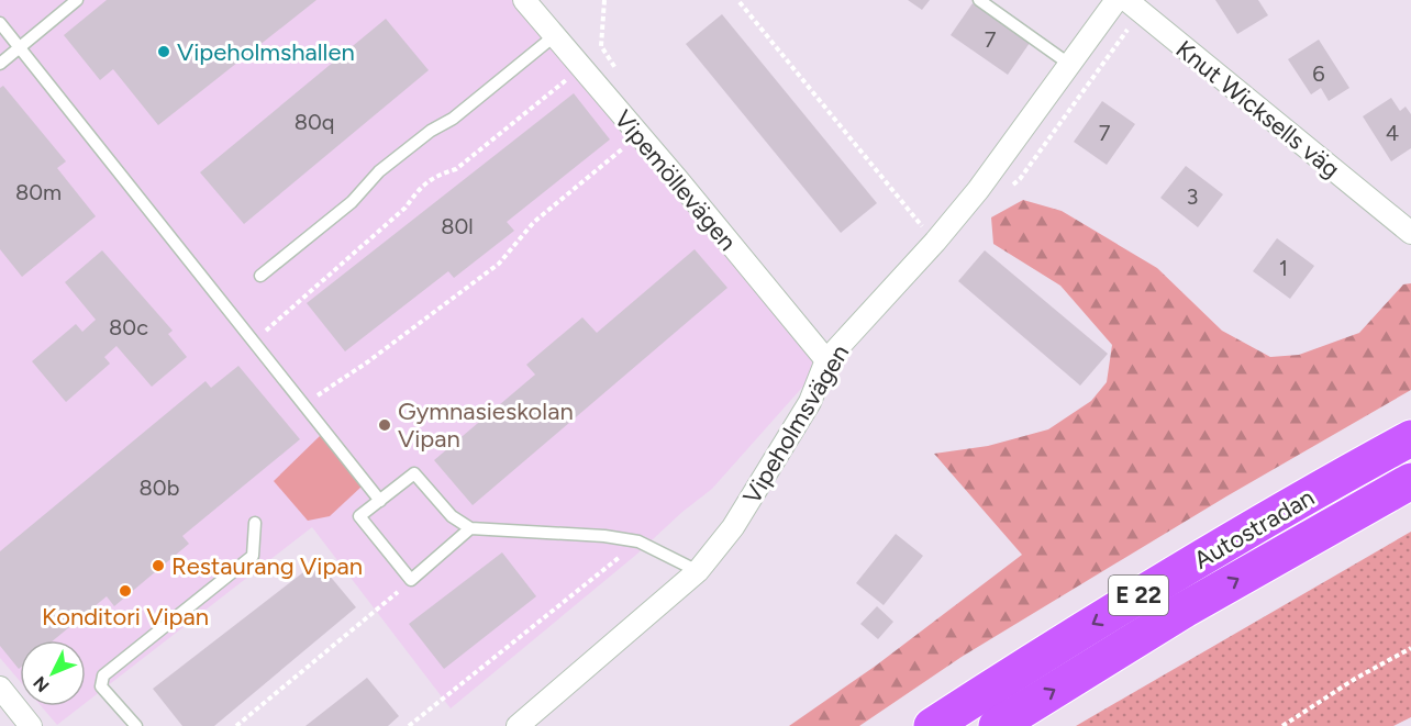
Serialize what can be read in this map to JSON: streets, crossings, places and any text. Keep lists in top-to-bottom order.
{
  "streets": {
    "highway": ["Autostradan", "E 22"],
    "street": ["Knut Wicksells väg", "Vipemöllevägen", "Vipeholmsvägen"]
  },
  "crossings": [
    ["Vipemöllevägen", "Vipeholmsvägen"]
  ],
  "places": [
    "Vipeholmshallen",
    "Gymnasieskolan Vipan",
    "Restaurang Vipan",
    "Konditori Vipan"
  ],
  "house_numbers": [
    "7",
    "6",
    "80q",
    "7",
    "4",
    "80m",
    "3",
    "80l",
    "1",
    "80c",
    "80b"
  ],
  "north": "bottom left"
}
